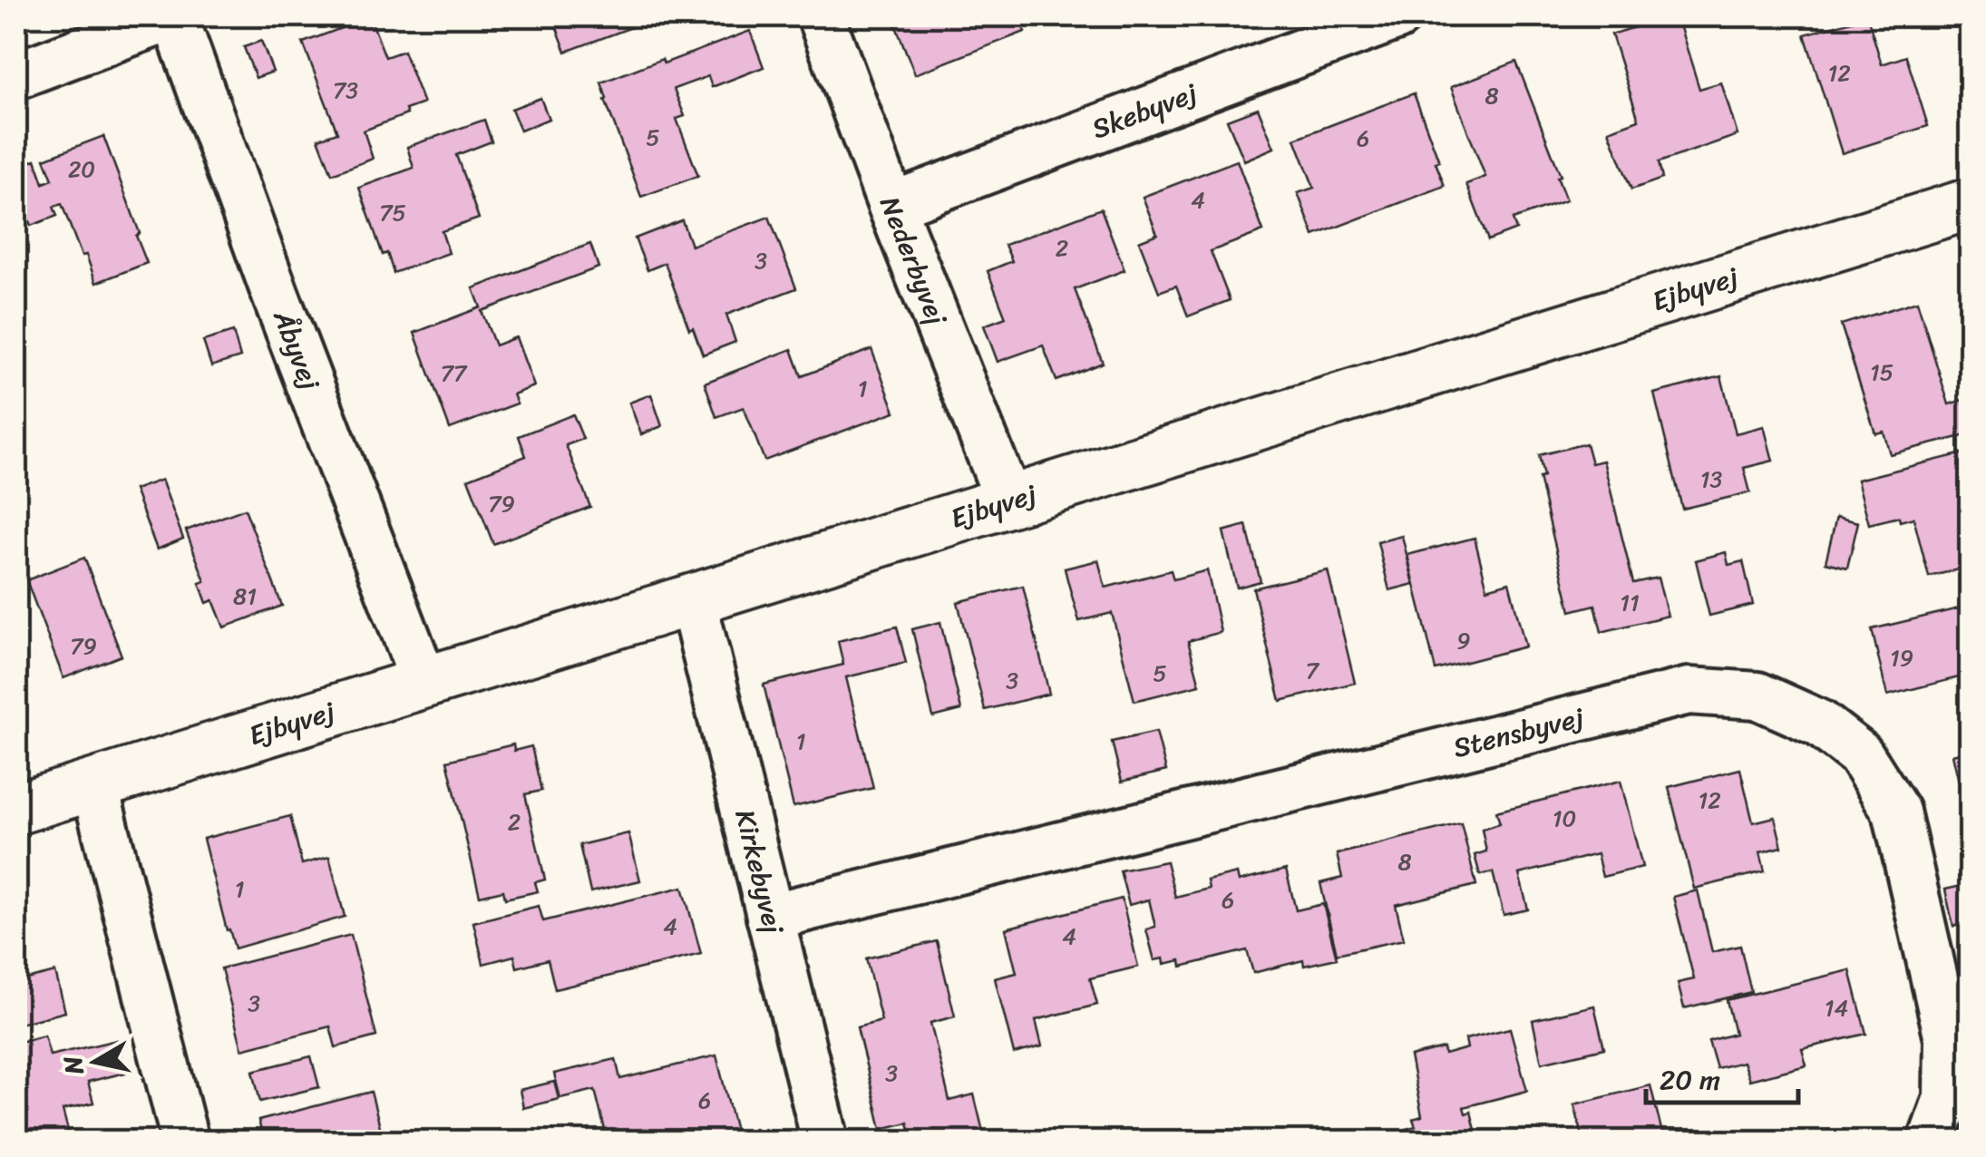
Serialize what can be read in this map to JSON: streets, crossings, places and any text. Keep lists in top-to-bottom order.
{
  "streets": {
    "street": [
      "Skebyvej",
      "Nederbyvej",
      "Ejbyvej",
      "Åbyvej",
      "Stensbyvej",
      "Kirkebyvej"
    ]
  },
  "crossings": [
    ["Skebyvej", "Nederbyvej"],
    ["Nederbyvej", "Ejbyvej"],
    ["Ejbyvej", "Åbyvej"],
    ["Ejbyvej", "Kirkebyvej"],
    ["Stensbyvej", "Kirkebyvej"]
  ],
  "house_numbers": [
    "12",
    "73",
    "8",
    "5",
    "6",
    "20",
    "4",
    "75",
    "2",
    "3",
    "15",
    "77",
    "1",
    "13",
    "79",
    "81",
    "11",
    "9",
    "79",
    "19",
    "7",
    "5",
    "3",
    "1",
    "12",
    "10",
    "2",
    "8",
    "1",
    "6",
    "4",
    "4",
    "3",
    "14",
    "3",
    "6"
  ],
  "scale_bar": "20 m",
  "north": "left"
}
